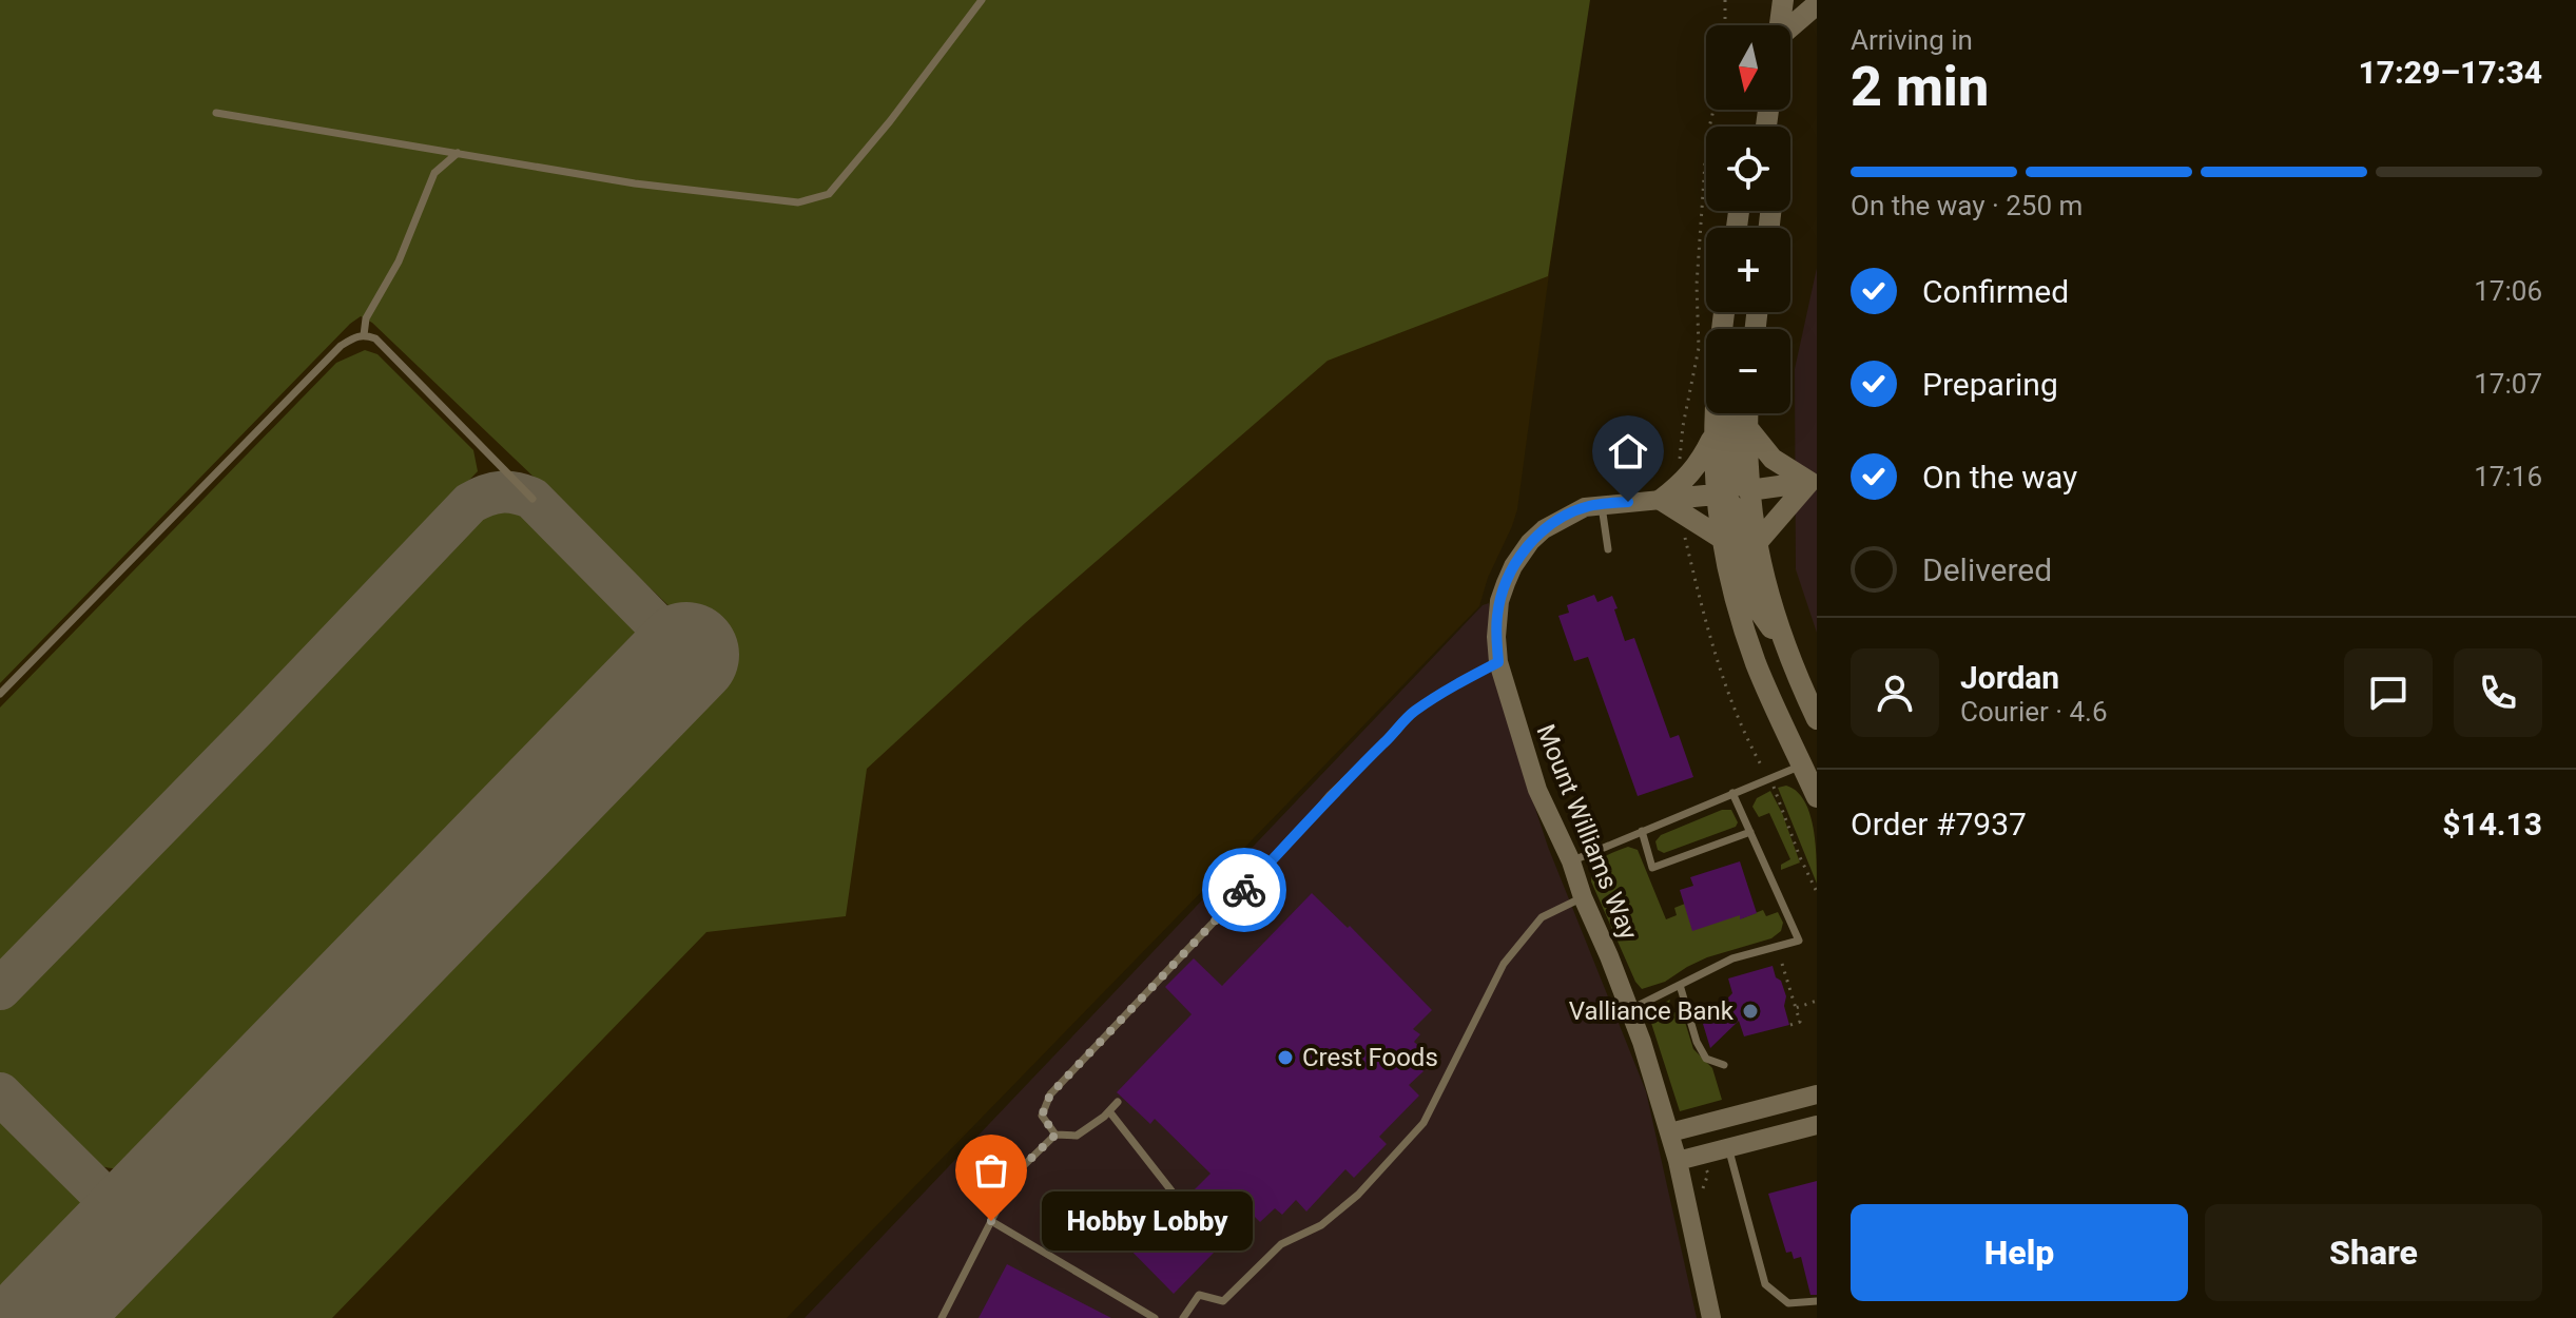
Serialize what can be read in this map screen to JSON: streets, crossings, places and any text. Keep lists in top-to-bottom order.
{
  "streets": {
    "street": ["Mount Williams Way"]
  },
  "places": ["Valliance Bank", "Crest Foods", "Hobby Lobby"],
  "north": "bottom",
  "page": {
    "heading": ["2 min", "Arriving in", "17:29–17:34"],
    "panel": [
      "Jordan",
      "Courier · 4.6",
      "Order #7937",
      "$14.13"
    ],
    "map_buttons": ["+", "−"],
    "bar": "On the way · 250 m",
    "list": [
      ["Confirmed", "17:06"],
      ["Preparing", "17:07"],
      ["On the way", "17:16"],
      "Delivered"
    ],
    "buttons": ["Help", "Share"],
    "bubble": "Hobby Lobby"
  }
}
